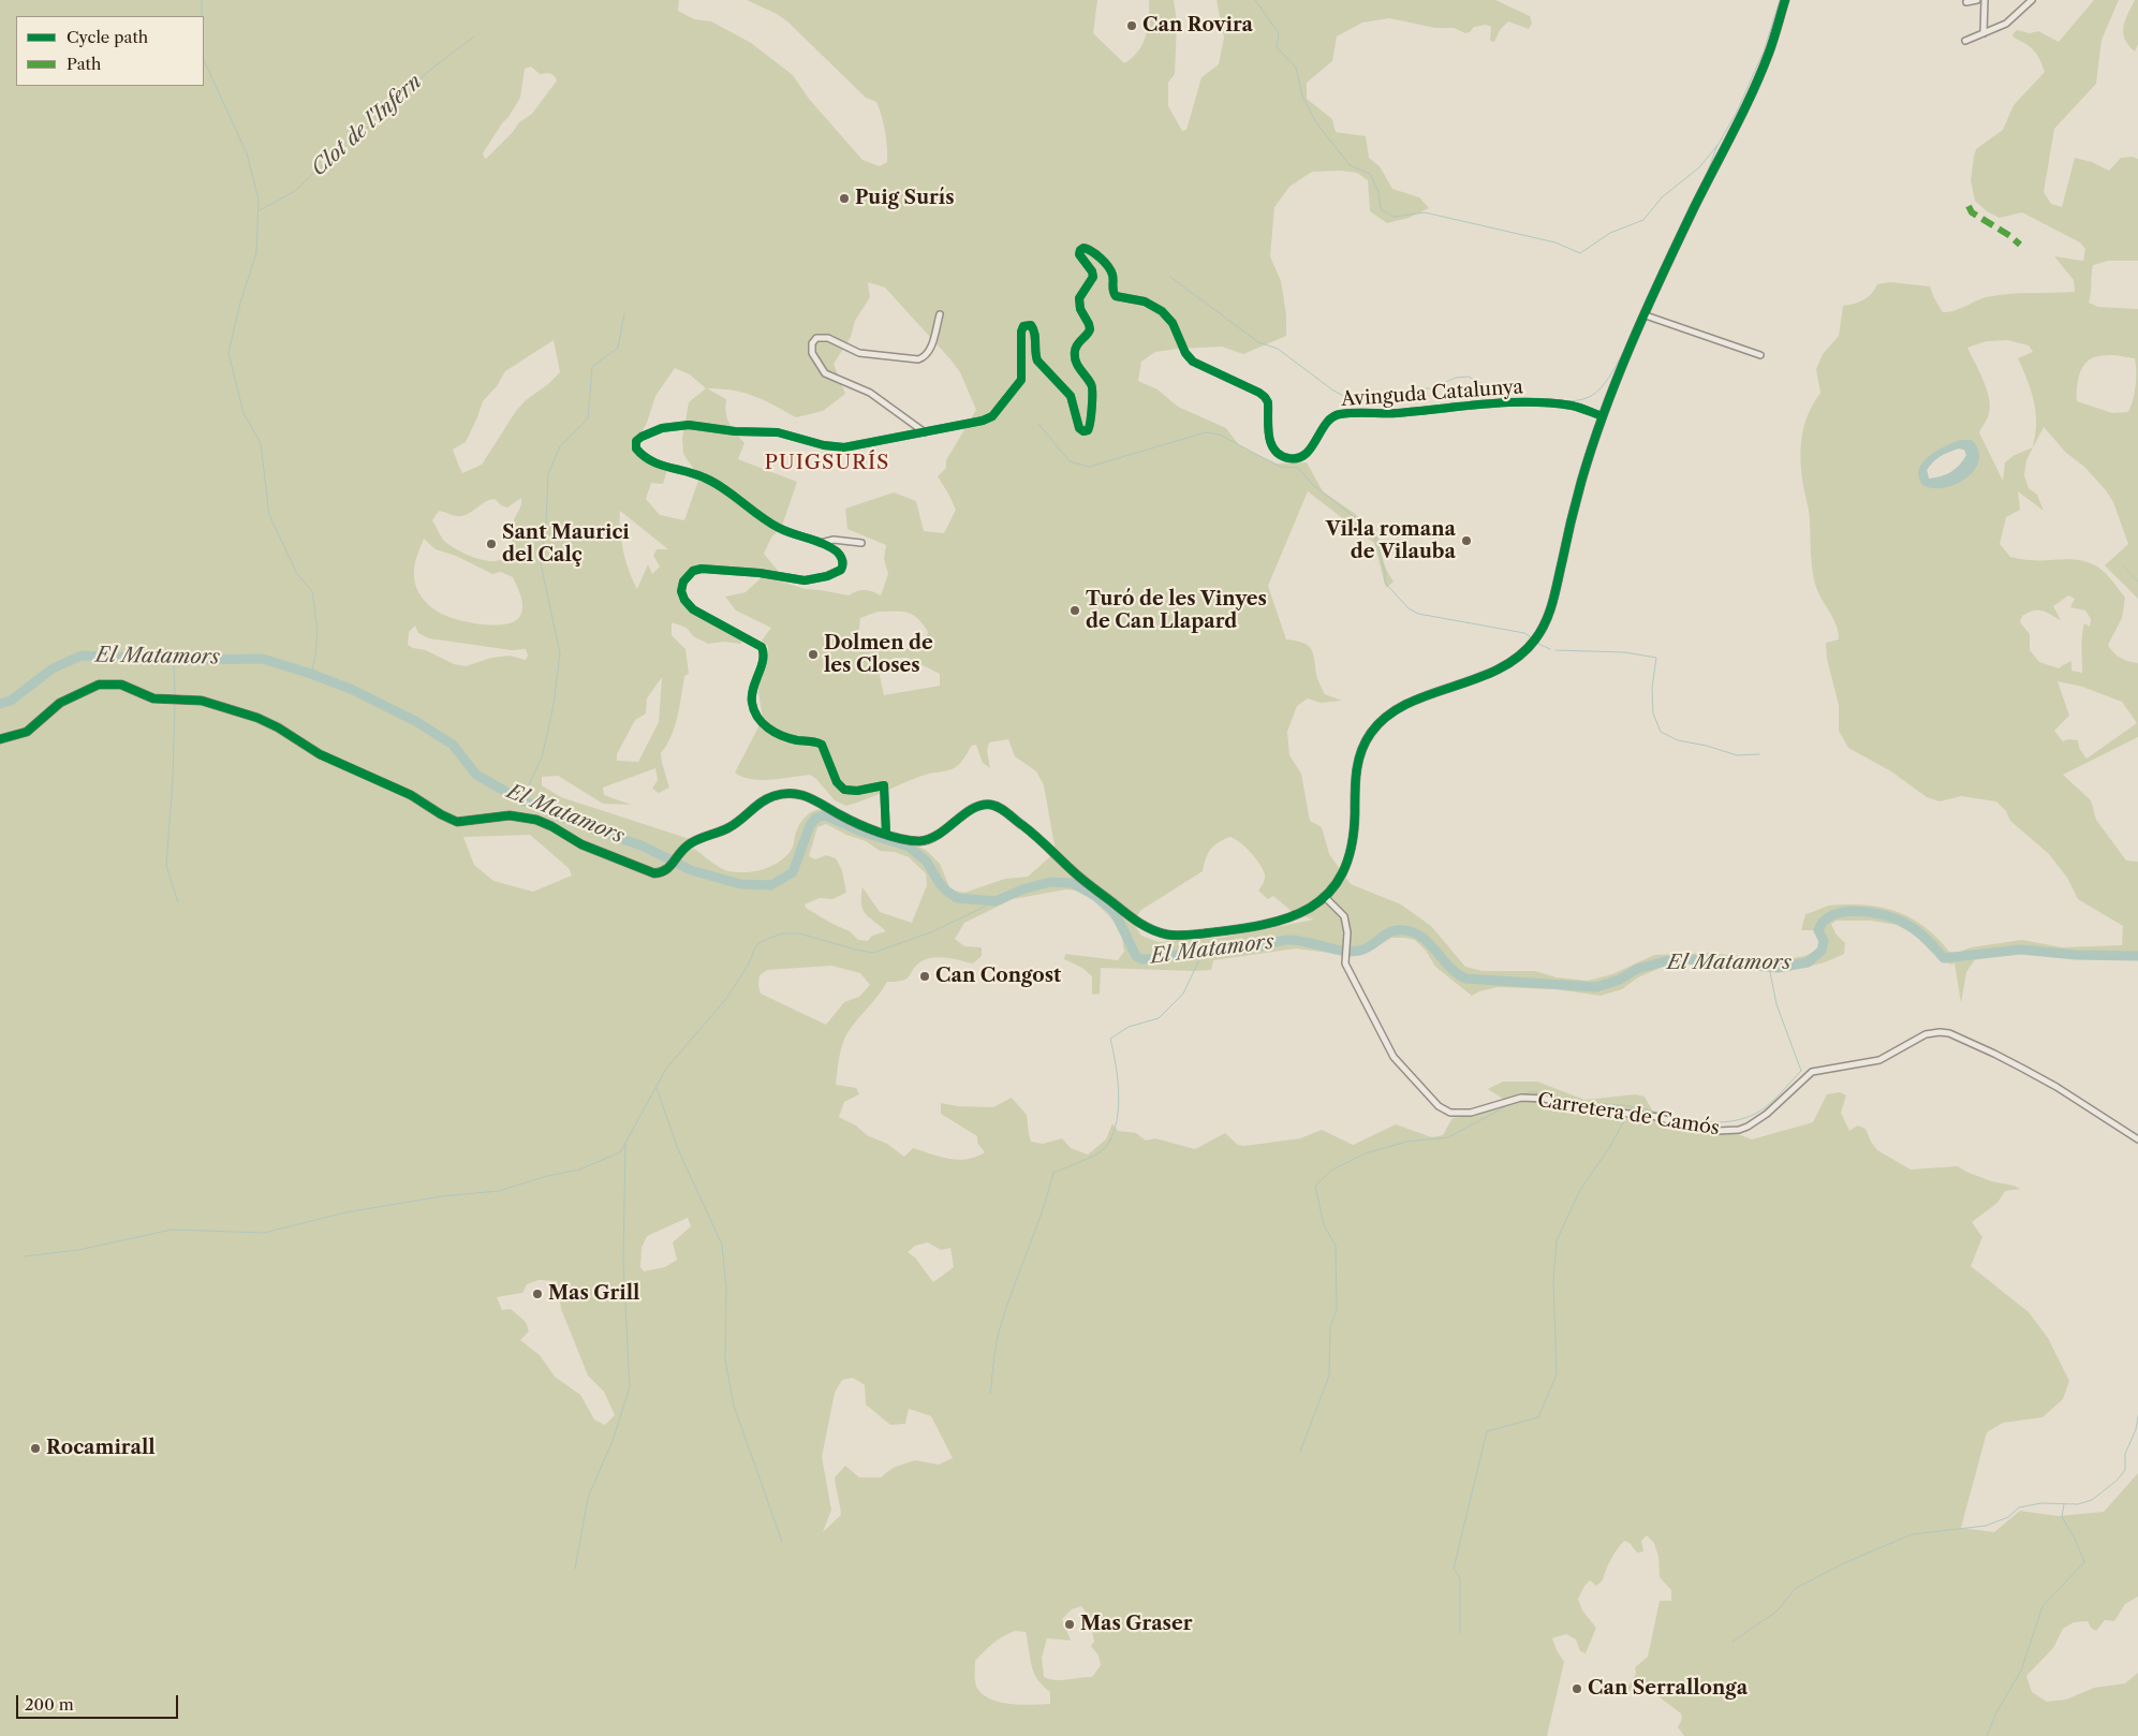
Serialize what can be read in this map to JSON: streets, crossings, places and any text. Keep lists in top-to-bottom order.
{
  "streets": {
    "street": ["Avinguda Catalunya", "Carretera de Camós"]
  },
  "districts": ["PUIGSURÍS"],
  "water": ["Clot de l'Infern", "El Matamors"],
  "places": [
    "Can Rovira",
    "Puig Surís",
    "Vil·la romana de Vilauba",
    "Sant Maurici del Calç",
    "Turó de les Vinyes de Can Llapard",
    "Dolmen de les Closes",
    "Can Congost",
    "Mas Grill",
    "Rocamirall",
    "Mas Graser",
    "Can Serrallonga"
  ],
  "legend": ["Cycle path", "Path"],
  "scale_bar": "200 m"
}
